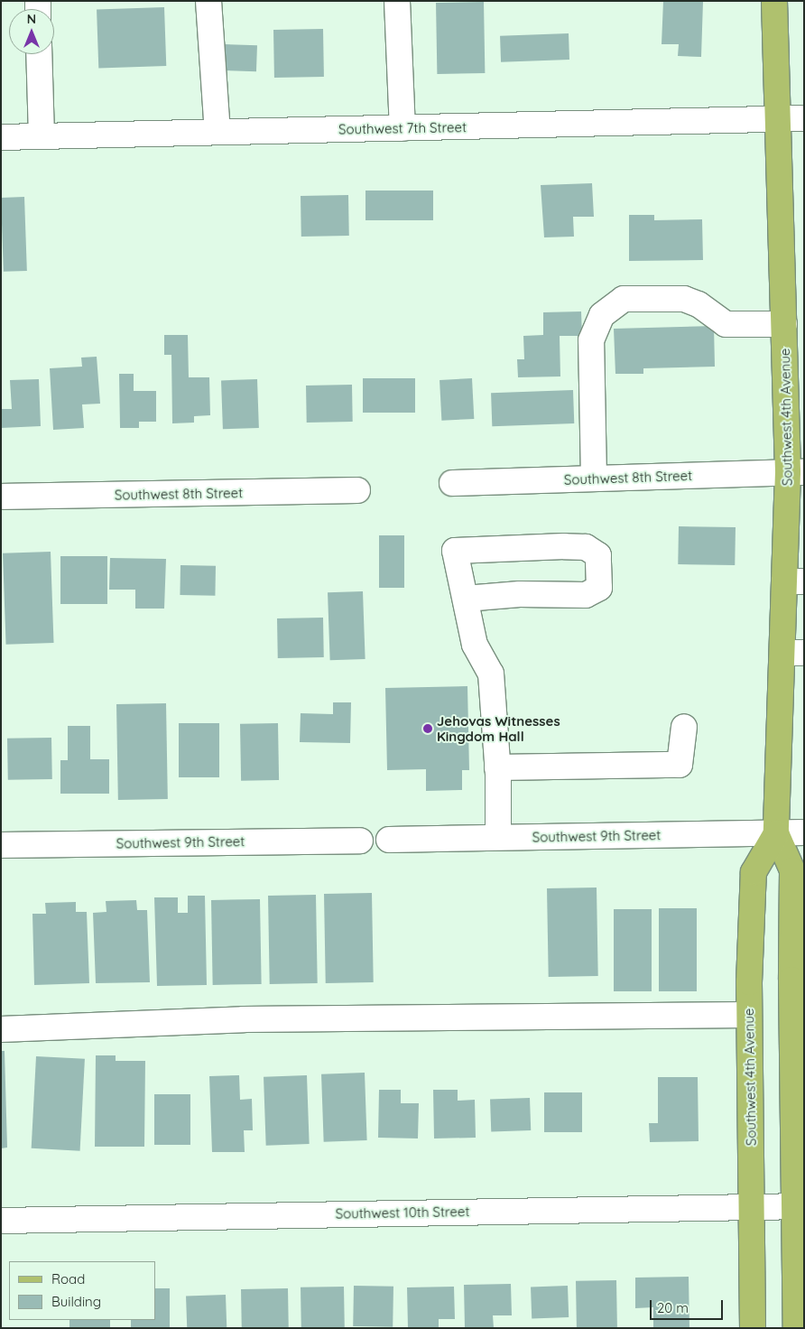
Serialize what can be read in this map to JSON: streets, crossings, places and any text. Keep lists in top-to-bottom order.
{
  "streets": {
    "main road": ["Southwest 4th Avenue"],
    "street": [
      "Southwest 7th Street",
      "Southwest 8th Street",
      "Southwest 9th Street",
      "Southwest 10th Street"
    ]
  },
  "crossings": [
    ["Southwest 7th Street", "Southwest 4th Avenue"],
    ["Southwest 4th Avenue", "Southwest 8th Street"],
    ["Southwest 4th Avenue", "Southwest 9th Street"],
    ["Southwest 4th Avenue", "Southwest 10th Street"]
  ],
  "places": ["Jehovas Witnesses Kingdom Hall"],
  "legend": ["Road", "Building"],
  "scale_bar": "20 m",
  "north": "top"
}
